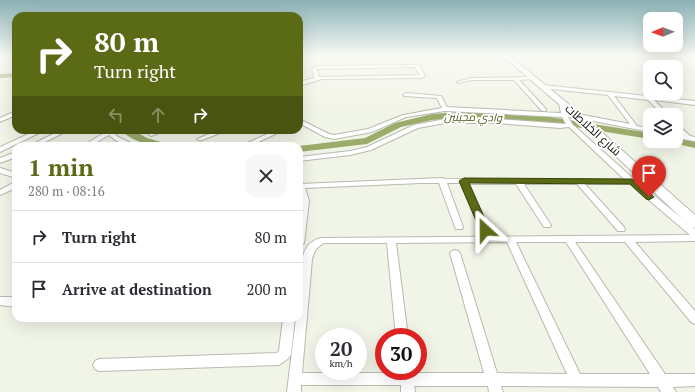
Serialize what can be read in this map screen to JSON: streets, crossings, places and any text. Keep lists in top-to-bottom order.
{
  "streets": {
    "main road": ["شارع الخلاطات"]
  },
  "water": ["وادي مجينين"],
  "north": "left",
  "page": {
    "turn": ["80 m", "Turn right"],
    "heading": ["1 min", "280 m · 08:16"],
    "list": [
      {
        "name": "Turn right",
        "value": "80 m"
      },
      {
        "name": "Arrive at destination",
        "value": "200 m"
      }
    ],
    "speed": "20 km/h",
    "limit": "30"
  }
}
